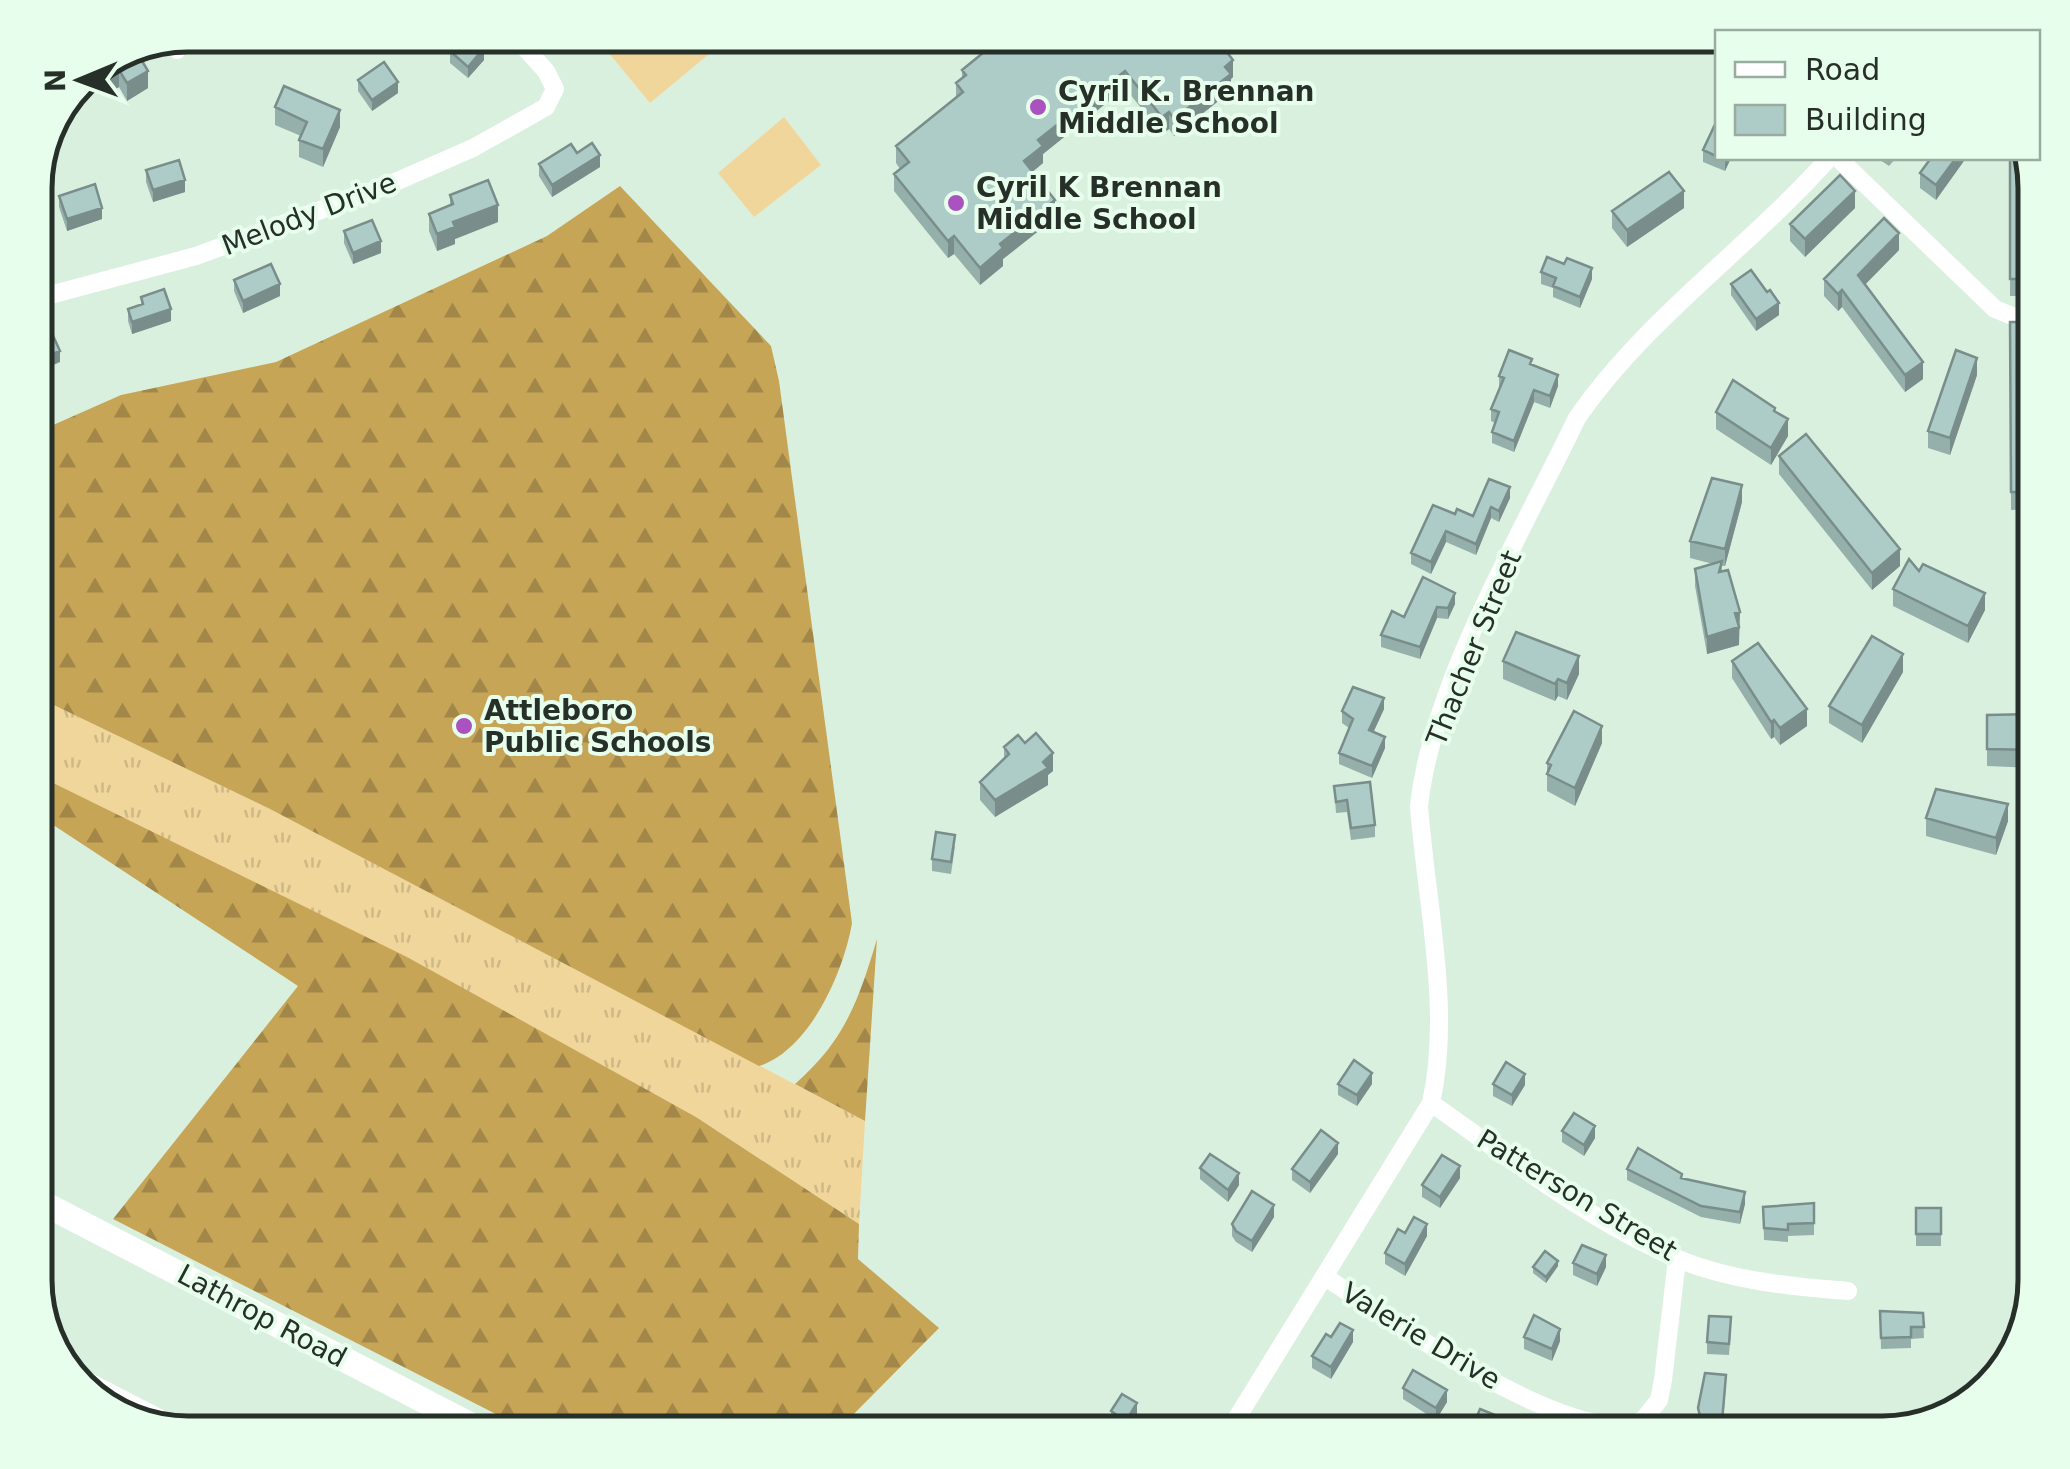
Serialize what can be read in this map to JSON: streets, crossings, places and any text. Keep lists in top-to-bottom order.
{
  "streets": {
    "main road": ["Lathrop Road"],
    "street": [
      "Melody Drive",
      "Thacher Street",
      "Patterson Street",
      "Valerie Drive"
    ]
  },
  "crossings": [
    ["Thacher Street", "Patterson Street"],
    ["Thacher Street", "Valerie Drive"],
    ["Patterson Street", "Valerie Drive"]
  ],
  "places": ["Cyril K. Brennan Middle School", "Cyril K Brennan Middle School", "Attleboro Public Schools"],
  "legend": ["Road", "Building"],
  "north": "left"
}
